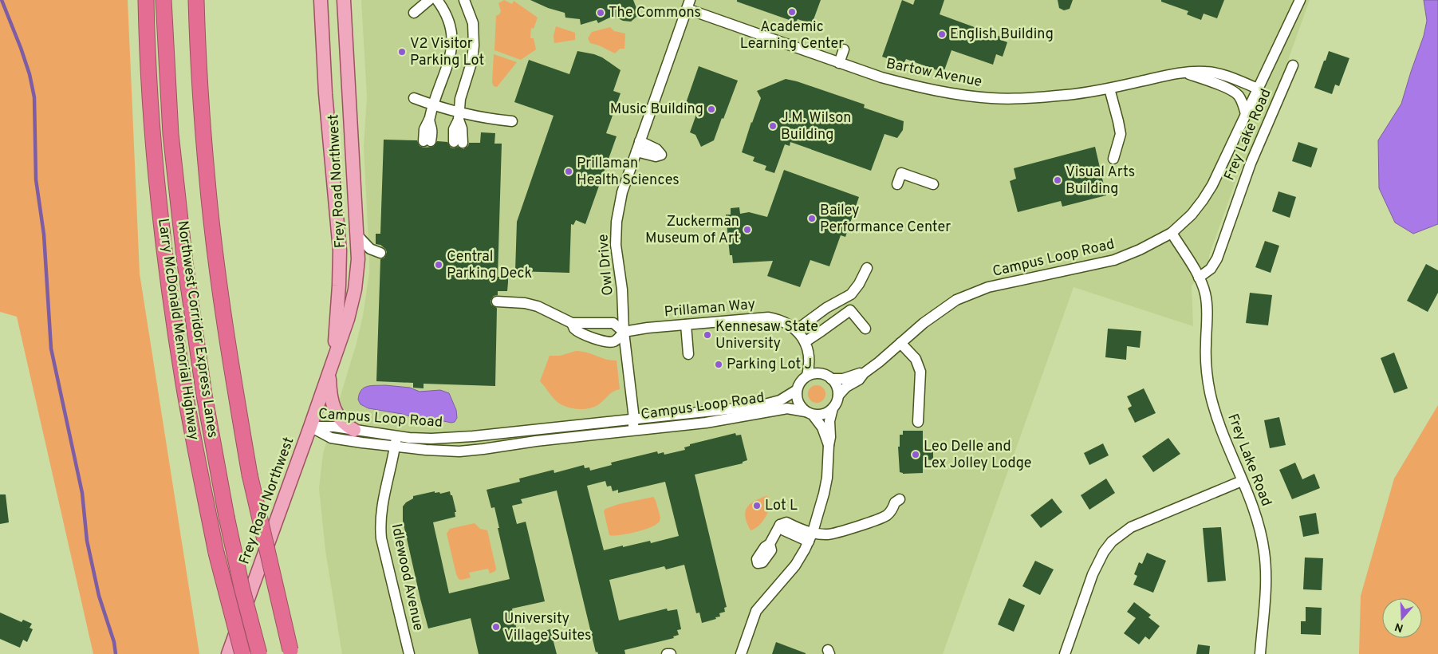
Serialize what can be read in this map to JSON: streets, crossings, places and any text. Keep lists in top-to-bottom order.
{
  "streets": {
    "highway": ["Larry McDonald Memorial Highway", "Northwest Corridor Express Lanes"],
    "main road": ["Frey Road Northwest"],
    "street": [
      "Bartow Avenue",
      "Frey Lake Road",
      "Campus Loop Road",
      "Owl Drive",
      "Prillaman Way",
      "Idlewood Avenue"
    ]
  },
  "crossings": [
    ["Bartow Avenue", "Campus Loop Road"],
    ["Bartow Avenue", "Owl Drive"],
    ["Frey Lake Road", "Campus Loop Road"],
    ["Frey Road Northwest", "Campus Loop Road"],
    ["Campus Loop Road", "Owl Drive"],
    ["Campus Loop Road", "Prillaman Way"],
    ["Campus Loop Road", "Idlewood Avenue"],
    ["Owl Drive", "Prillaman Way"]
  ],
  "places": [
    "Academic Learning Center",
    "The Commons",
    "English Building",
    "V2 Visitor Parking Lot",
    "Music Building",
    "J.M. Wilson Building",
    "Prillaman Health Sciences",
    "Visual Arts Building",
    "Bailey Performance Center",
    "Zuckerman Museum of Art",
    "Central Parking Deck",
    "Kennesaw State University",
    "Parking Lot J",
    "Leo Delle and Lex Jolley Lodge",
    "Lot L",
    "University Village Suites"
  ],
  "north": "bottom"
}
